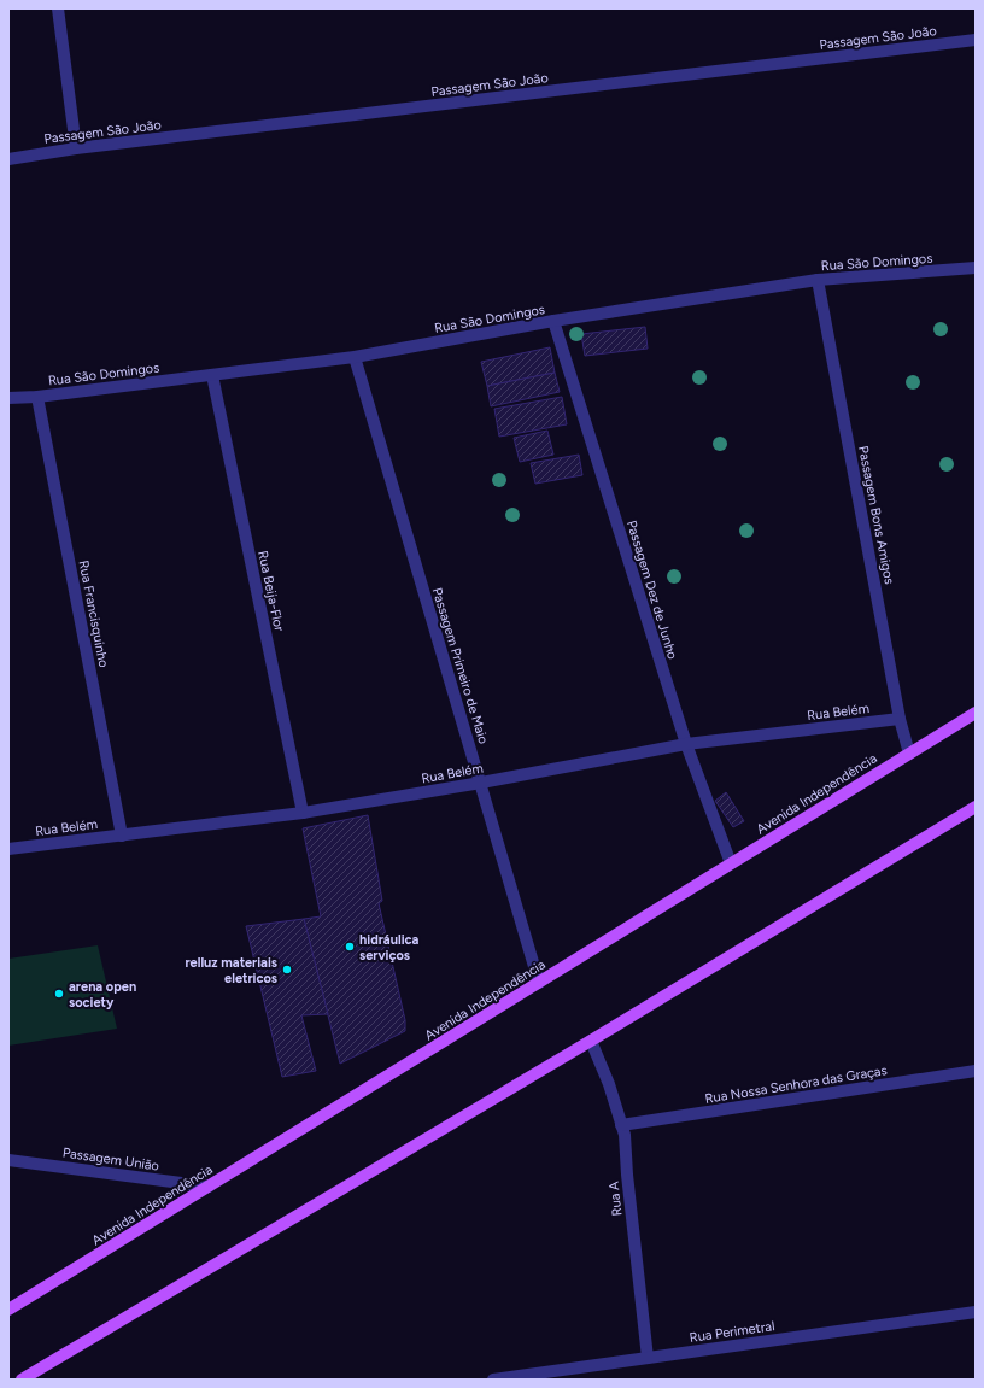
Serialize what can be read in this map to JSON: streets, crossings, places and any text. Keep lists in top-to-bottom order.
{
  "streets": {
    "main road": ["Avenida Independência"],
    "street": [
      "Passagem São João",
      "Rua São Domingos",
      "Passagem Bons Amigos",
      "Passagem Dez de Junho",
      "Rua Beija-Flor",
      "Rua Francisquinho",
      "Passagem Primeiro de Maio",
      "Rua Belém",
      "Rua Nossa Senhora das Graças",
      "Passagem União",
      "Rua A",
      "Rua Perimetral"
    ]
  },
  "crossings": [
    ["Rua São Domingos", "Passagem Bons Amigos"],
    ["Rua São Domingos", "Passagem Dez de Junho"],
    ["Rua São Domingos", "Rua Beija-Flor"],
    ["Rua São Domingos", "Rua Francisquinho"],
    ["Rua São Domingos", "Passagem Primeiro de Maio"],
    ["Passagem Bons Amigos", "Rua Belém"],
    ["Passagem Bons Amigos", "Avenida Independência"],
    ["Passagem Dez de Junho", "Rua Belém"],
    ["Passagem Dez de Junho", "Avenida Independência"],
    ["Rua Beija-Flor", "Rua Belém"],
    ["Rua Francisquinho", "Rua Belém"],
    ["Passagem Primeiro de Maio", "Rua Belém"],
    ["Passagem Primeiro de Maio", "Avenida Independência"],
    ["Avenida Independência", "Passagem União"],
    ["Rua Nossa Senhora das Graças", "Rua A"],
    ["Rua A", "Rua Perimetral"]
  ],
  "places": ["hidráulica serviços", "relluz materiais eletricos", "arena open society"]
}
